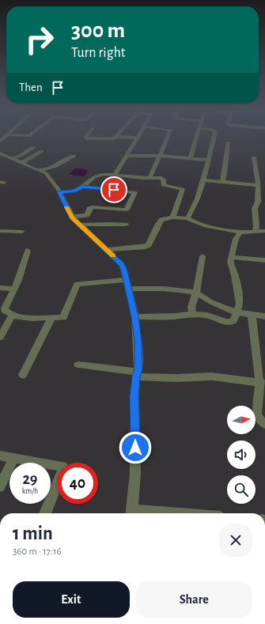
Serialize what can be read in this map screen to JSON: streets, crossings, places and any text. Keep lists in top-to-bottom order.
{
  "north": "right",
  "page": {
    "turn": ["300 m", "Turn right"],
    "then": "Then",
    "speed": "29 km/h",
    "limit": "40",
    "heading": ["1 min", "360 m · 17:16"],
    "buttons": ["Exit", "Share"]
  }
}
